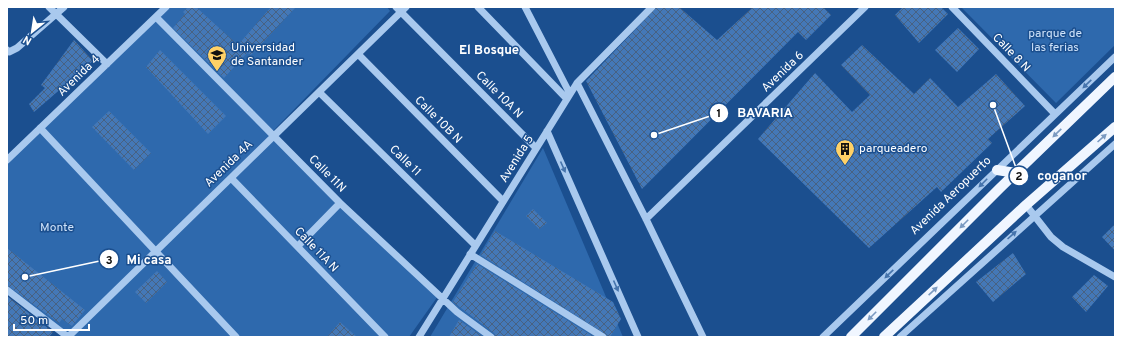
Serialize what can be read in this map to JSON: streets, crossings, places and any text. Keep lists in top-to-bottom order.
{
  "streets": {
    "street": [
      "Calle 8 N",
      "Avenida 6",
      "Avenida 4",
      "Calle 10A N",
      "Calle 10B N",
      "Avenida 5",
      "Calle 11",
      "Avenida 4A",
      "Calle 11N",
      "Avenida Aeropuerto",
      "Calle 11A N"
    ]
  },
  "crossings": [
    ["Calle 8 N", "Avenida Aeropuerto"],
    ["Avenida 4", "Calle 11N"],
    ["Calle 10A N", "Avenida 5"],
    ["Calle 10A N", "Avenida 4A"],
    ["Calle 10B N", "Avenida 5"],
    ["Calle 10B N", "Avenida 4A"],
    ["Avenida 5", "Calle 11"],
    ["Avenida 5", "Calle 11N"],
    ["Calle 11", "Avenida 4A"],
    ["Avenida 4A", "Calle 11N"],
    ["Avenida 4A", "Calle 11A N"]
  ],
  "districts": ["El Bosque"],
  "parks": ["parque de las ferias", "Monte"],
  "places": {
    "school or university": ["Universidad de Santander"],
    "other": ["coganor", "BAVARIA", "Mi casa"],
    "building": ["parqueadero"]
  },
  "scale_bar": "50 m",
  "north": "bottom left"
}
